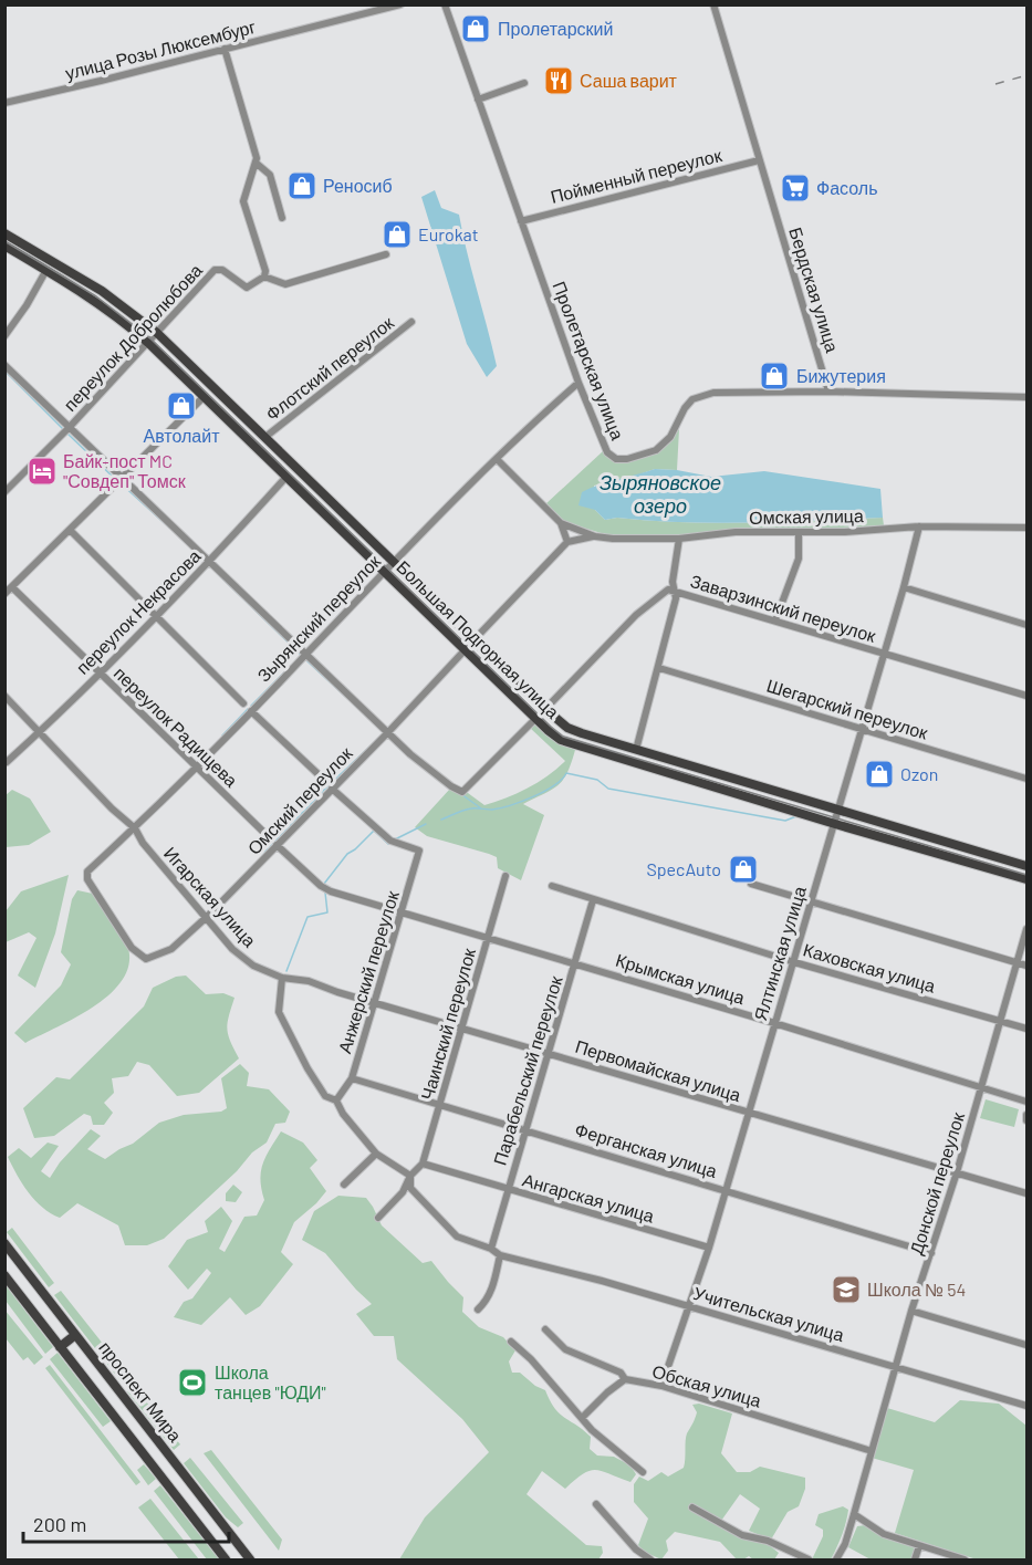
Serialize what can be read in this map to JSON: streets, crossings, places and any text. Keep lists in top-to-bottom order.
{
  "streets": {
    "main road": ["Большая Подгорная улица", "проспект Мира"],
    "street": [
      "улица Розы Люксембург",
      "Пойменный переулок",
      "Бердская улица",
      "переулок Добролюбова",
      "Пролетарская улица",
      "Флотский переулок",
      "Омская улица",
      "Заварзинский переулок",
      "переулок Некрасова",
      "Зырянский переулок",
      "Шегарский переулок",
      "переулок Радищева",
      "Омский переулок",
      "Игарская улица",
      "Ялтинская улица",
      "Каховская улица",
      "Анжерский переулок",
      "Крымская улица",
      "Чаинский переулок",
      "Парабельский переулок",
      "Первомайская улица",
      "Ферганская улица",
      "Донской переулок",
      "Ангарская улица",
      "Учительская улица",
      "Обская улица"
    ]
  },
  "crossings": [
    ["Пойменный переулок", "Бердская улица"],
    ["Пойменный переулок", "Пролетарская улица"],
    ["Бердская улица", "Пролетарская улица"],
    ["переулок Добролюбова", "Большая Подгорная улица"],
    ["Пролетарская улица", "Зырянский переулок"],
    ["Флотский переулок", "Большая Подгорная улица"],
    ["Омская улица", "Зырянский переулок"],
    ["Омская улица", "Ялтинская улица"],
    ["Заварзинский переулок", "Ялтинская улица"],
    ["переулок Некрасова", "Большая Подгорная улица"],
    ["переулок Некрасова", "переулок Радищева"],
    ["переулок Некрасова", "Игарская улица"],
    ["Зырянский переулок", "Большая Подгорная улица"],
    ["Зырянский переулок", "переулок Радищева"],
    ["Зырянский переулок", "Омский переулок"],
    ["Зырянский переулок", "Игарская улица"],
    ["Большая Подгорная улица", "Омский переулок"],
    ["Большая Подгорная улица", "Ялтинская улица"],
    ["Шегарский переулок", "Ялтинская улица"],
    ["Омский переулок", "Игарская улица"],
    ["Омский переулок", "Анжерский переулок"],
    ["Омский переулок", "Крымская улица"],
    ["Игарская улица", "Первомайская улица"],
    ["Ялтинская улица", "Каховская улица"],
    ["Ялтинская улица", "Крымская улица"],
    ["Ялтинская улица", "Первомайская улица"],
    ["Ялтинская улица", "Ферганская улица"],
    ["Ялтинская улица", "Ангарская улица"],
    ["Ялтинская улица", "Учительская улица"],
    ["Ялтинская улица", "Обская улица"],
    ["Каховская улица", "Парабельский переулок"],
    ["Каховская улица", "Донской переулок"],
    ["Анжерский переулок", "Крымская улица"],
    ["Анжерский переулок", "Первомайская улица"],
    ["Анжерский переулок", "Ферганская улица"],
    ["Крымская улица", "Чаинский переулок"],
    ["Крымская улица", "Парабельский переулок"],
    ["Крымская улица", "Донской переулок"],
    ["Чаинский переулок", "Первомайская улица"],
    ["Чаинский переулок", "Ферганская улица"],
    ["Чаинский переулок", "Ангарская улица"],
    ["Парабельский переулок", "Первомайская улица"],
    ["Парабельский переулок", "Ферганская улица"],
    ["Парабельский переулок", "Ангарская улица"],
    ["Первомайская улица", "Донской переулок"],
    ["Ферганская улица", "Донской переулок"],
    ["Донской переулок", "Учительская улица"],
    ["Донской переулок", "Обская улица"]
  ],
  "water": ["Зыряновское озеро"],
  "places": {
    "shop": [
      "Пролетарский",
      "Реносиб",
      "Eurokat",
      "Бижутерия",
      "Автолайт",
      "Ozon",
      "SpecAuto"
    ],
    "restaurant": ["Саша варит"],
    "supermarket": ["Фасоль"],
    "hotel": ["Байк-пост MC \"Совдеп\" Томск"],
    "school or university": ["Школа № 54"],
    "sports": ["Школа танцев \"ЮДИ\""]
  },
  "scale_bar": "200 m"
}
